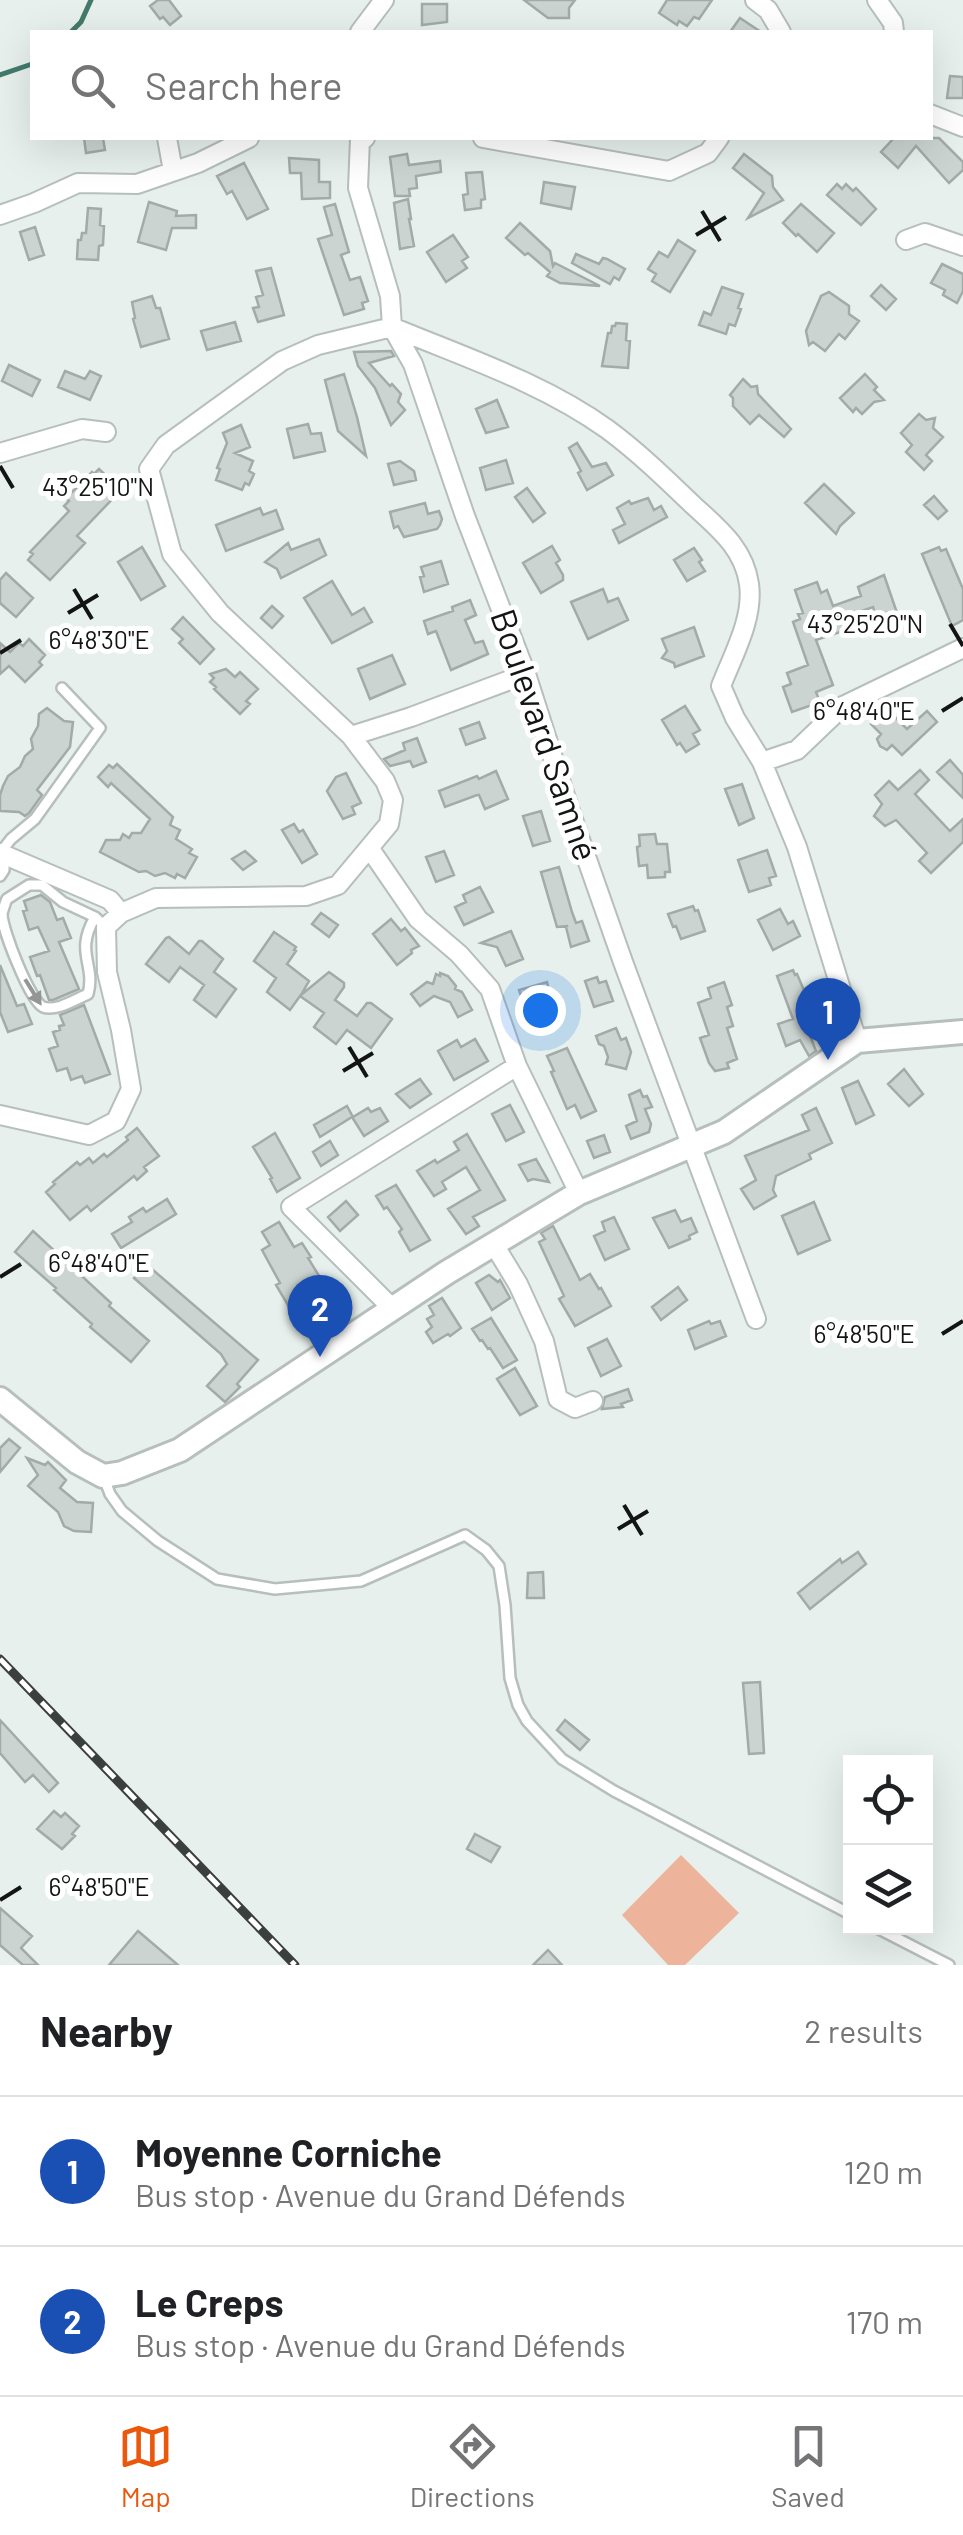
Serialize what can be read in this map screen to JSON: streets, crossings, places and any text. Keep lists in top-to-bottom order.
{
  "streets": {
    "street": ["Boulevard Samné"]
  },
  "page": {
    "search": "Search here",
    "pins": ["1", "2"],
    "heading": ["Nearby", "2 results"],
    "list": [
      {
        "mark": "1",
        "name": "Moyenne Corniche",
        "note": "Bus stop · Avenue du Grand Défends",
        "value": "120 m"
      },
      {
        "mark": "2",
        "name": "Le Creps",
        "note": "Bus stop · Avenue du Grand Défends",
        "value": "170 m"
      }
    ],
    "nav": ["Map", "Directions", "Saved"]
  },
  "coordinates": [
    "43°25'10\"N",
    "43°25'20\"N",
    "6°48'30\"E",
    "6°48'40\"E",
    "6°48'50\"E"
  ]
}
